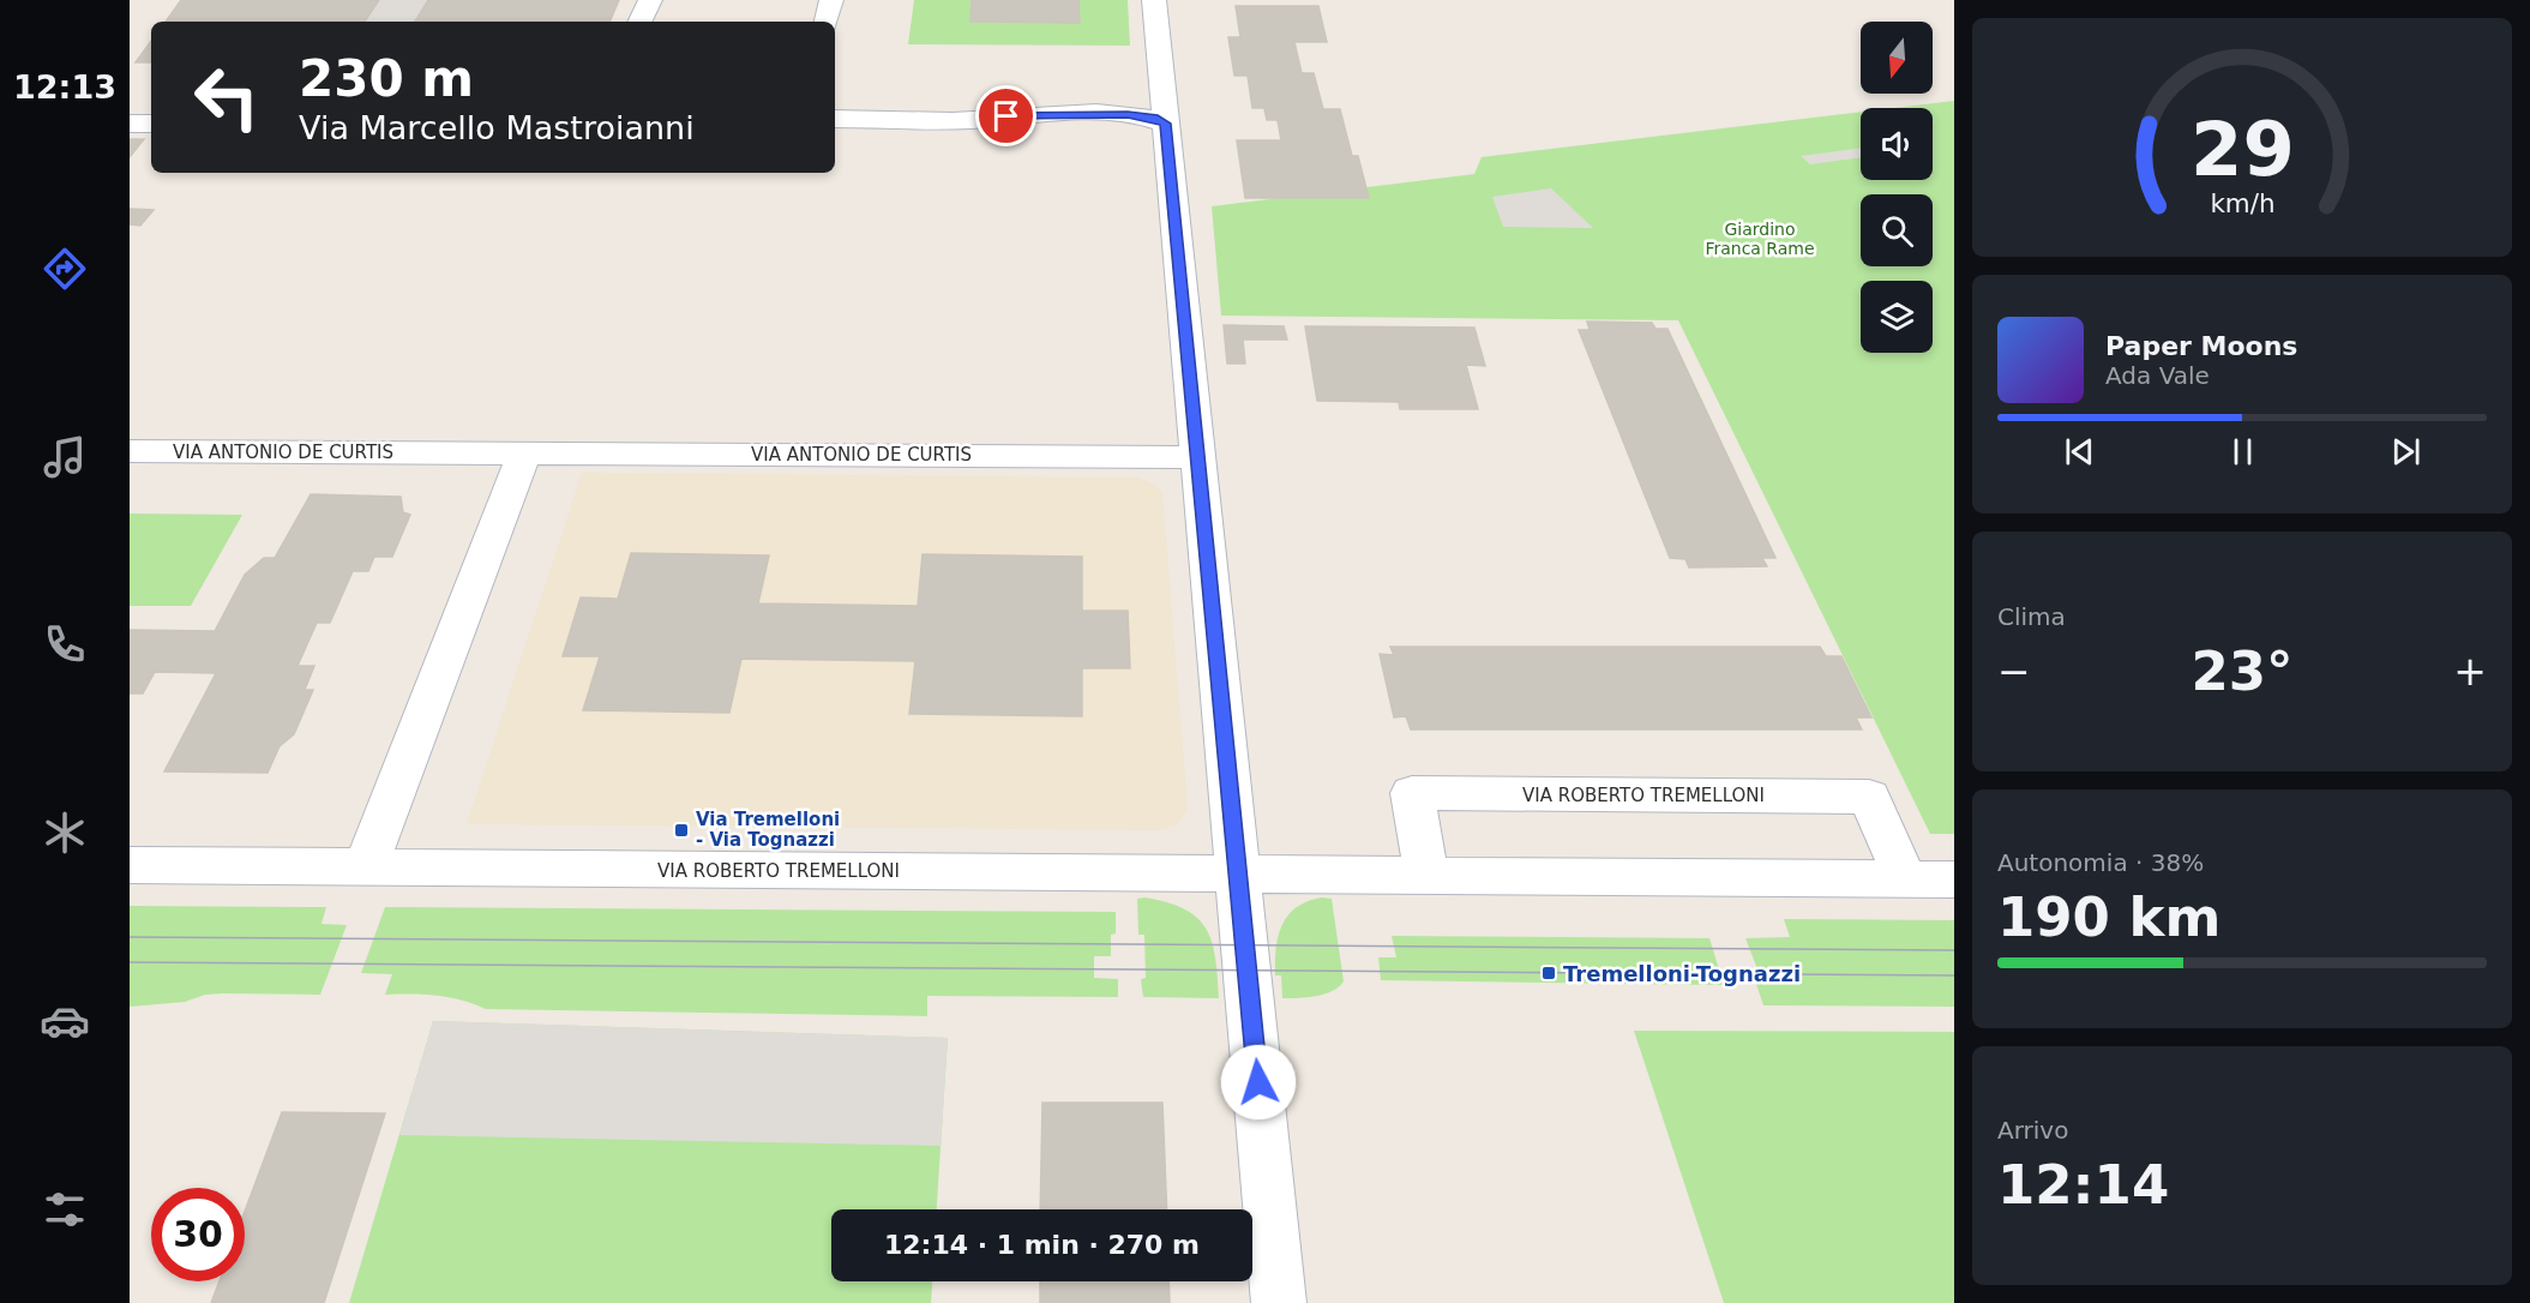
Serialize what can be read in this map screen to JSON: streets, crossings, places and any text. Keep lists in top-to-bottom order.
{
  "streets": {
    "street": ["VIA ANTONIO DE CURTIS", "VIA ROBERTO TREMELLONI"]
  },
  "parks": ["Giardino Franca Rame"],
  "places": {
    "transit": ["Via Tremelloni - Via Tognazzi", "Tremelloni-Tognazzi"]
  },
  "north": "bottom",
  "page": {
    "tabs": "12:13",
    "turn": ["230 m", "Via Marcello Mastroianni"],
    "song": ["Paper Moons", "Ada Vale"],
    "tile": [
      "Clima",
      ["Autonomia · 38%", "190 km"],
      ["Arrivo", "12:14"]
    ],
    "heat": ["−", "23°", "+"],
    "limit": "30",
    "trip": "12:14 · 1 min · 270 m",
    "gauge": ["29", "km/h"]
  }
}
